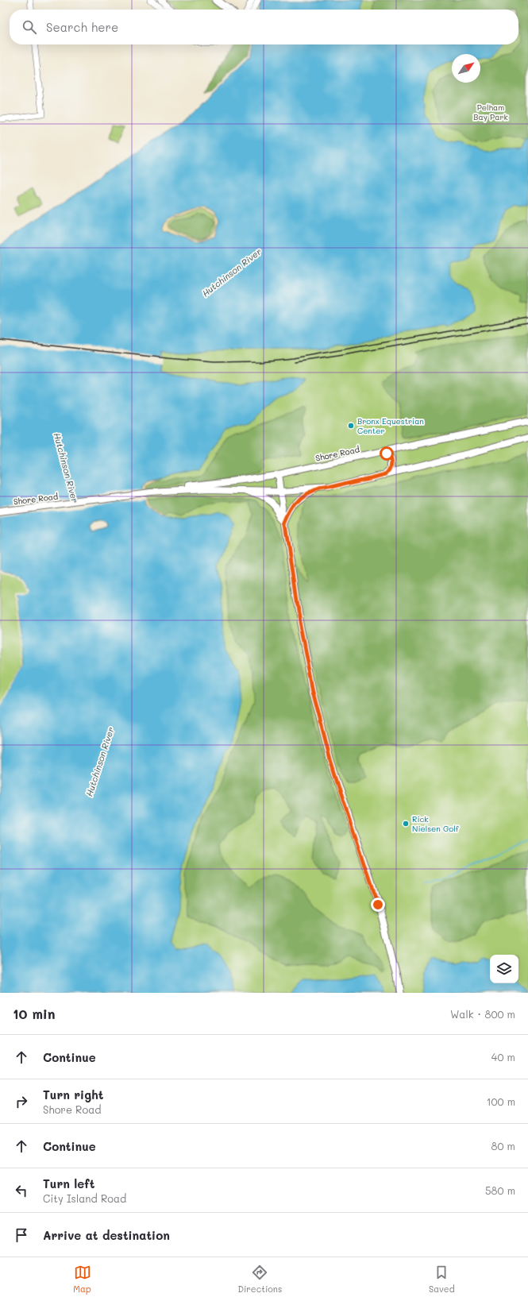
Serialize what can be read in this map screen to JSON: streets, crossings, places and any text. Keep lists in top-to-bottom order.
{
  "streets": {
    "main road": ["Shore Road"]
  },
  "water": ["Hutchinson River"],
  "parks": ["Pelham Bay Park"],
  "places": ["Bronx Equestrian Center", "Rick Nielsen Golf"],
  "north": "top right",
  "page": {
    "search": "Search here",
    "heading": ["10 min", "Walk · 800 m"],
    "list": [
      ["Continue", "40 m"],
      ["Turn right", "Shore Road", "100 m"],
      ["Continue", "80 m"],
      ["Turn left", "City Island Road", "580 m"],
      "Arrive at destination"
    ],
    "nav": ["Map", "Directions", "Saved"]
  }
}
